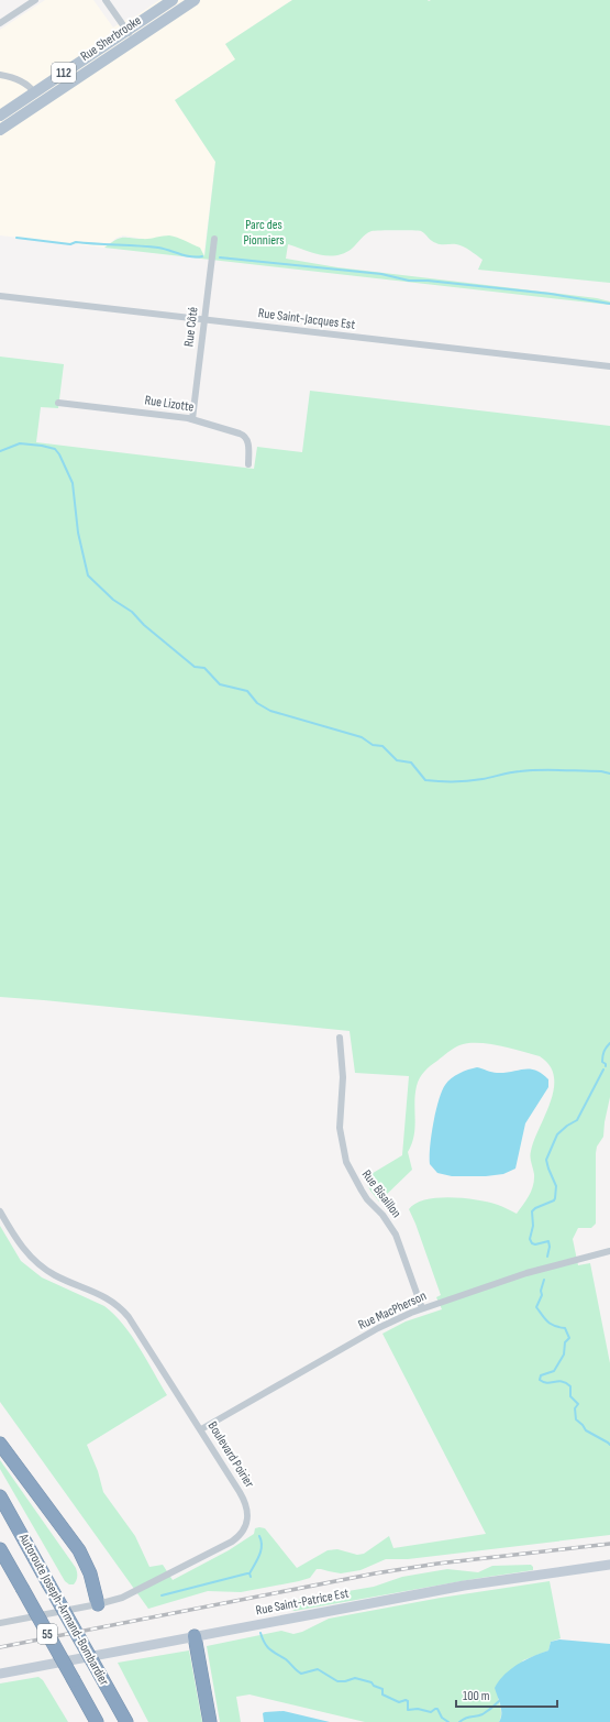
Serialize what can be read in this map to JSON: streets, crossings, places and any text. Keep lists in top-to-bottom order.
{
  "streets": {
    "highway": ["Autoroute Joseph-Armand-Bombardier", "55"],
    "main road": ["Rue Sherbrooke", "112"],
    "street": [
      "Rue Saint-Jacques Est",
      "Rue Côté",
      "Rue Lizotte",
      "Rue Bisaillon",
      "Rue MacPherson",
      "Boulevard Poirier",
      "Rue Saint-Patrice Est"
    ]
  },
  "crossings": [
    ["Rue Saint-Jacques Est", "Rue Côté"],
    ["Rue Côté", "Rue Lizotte"],
    ["Rue Bisaillon", "Rue MacPherson"],
    ["Rue MacPherson", "Boulevard Poirier"]
  ],
  "parks": ["Parc des Pionniers"],
  "scale_bar": "100 m"
}
